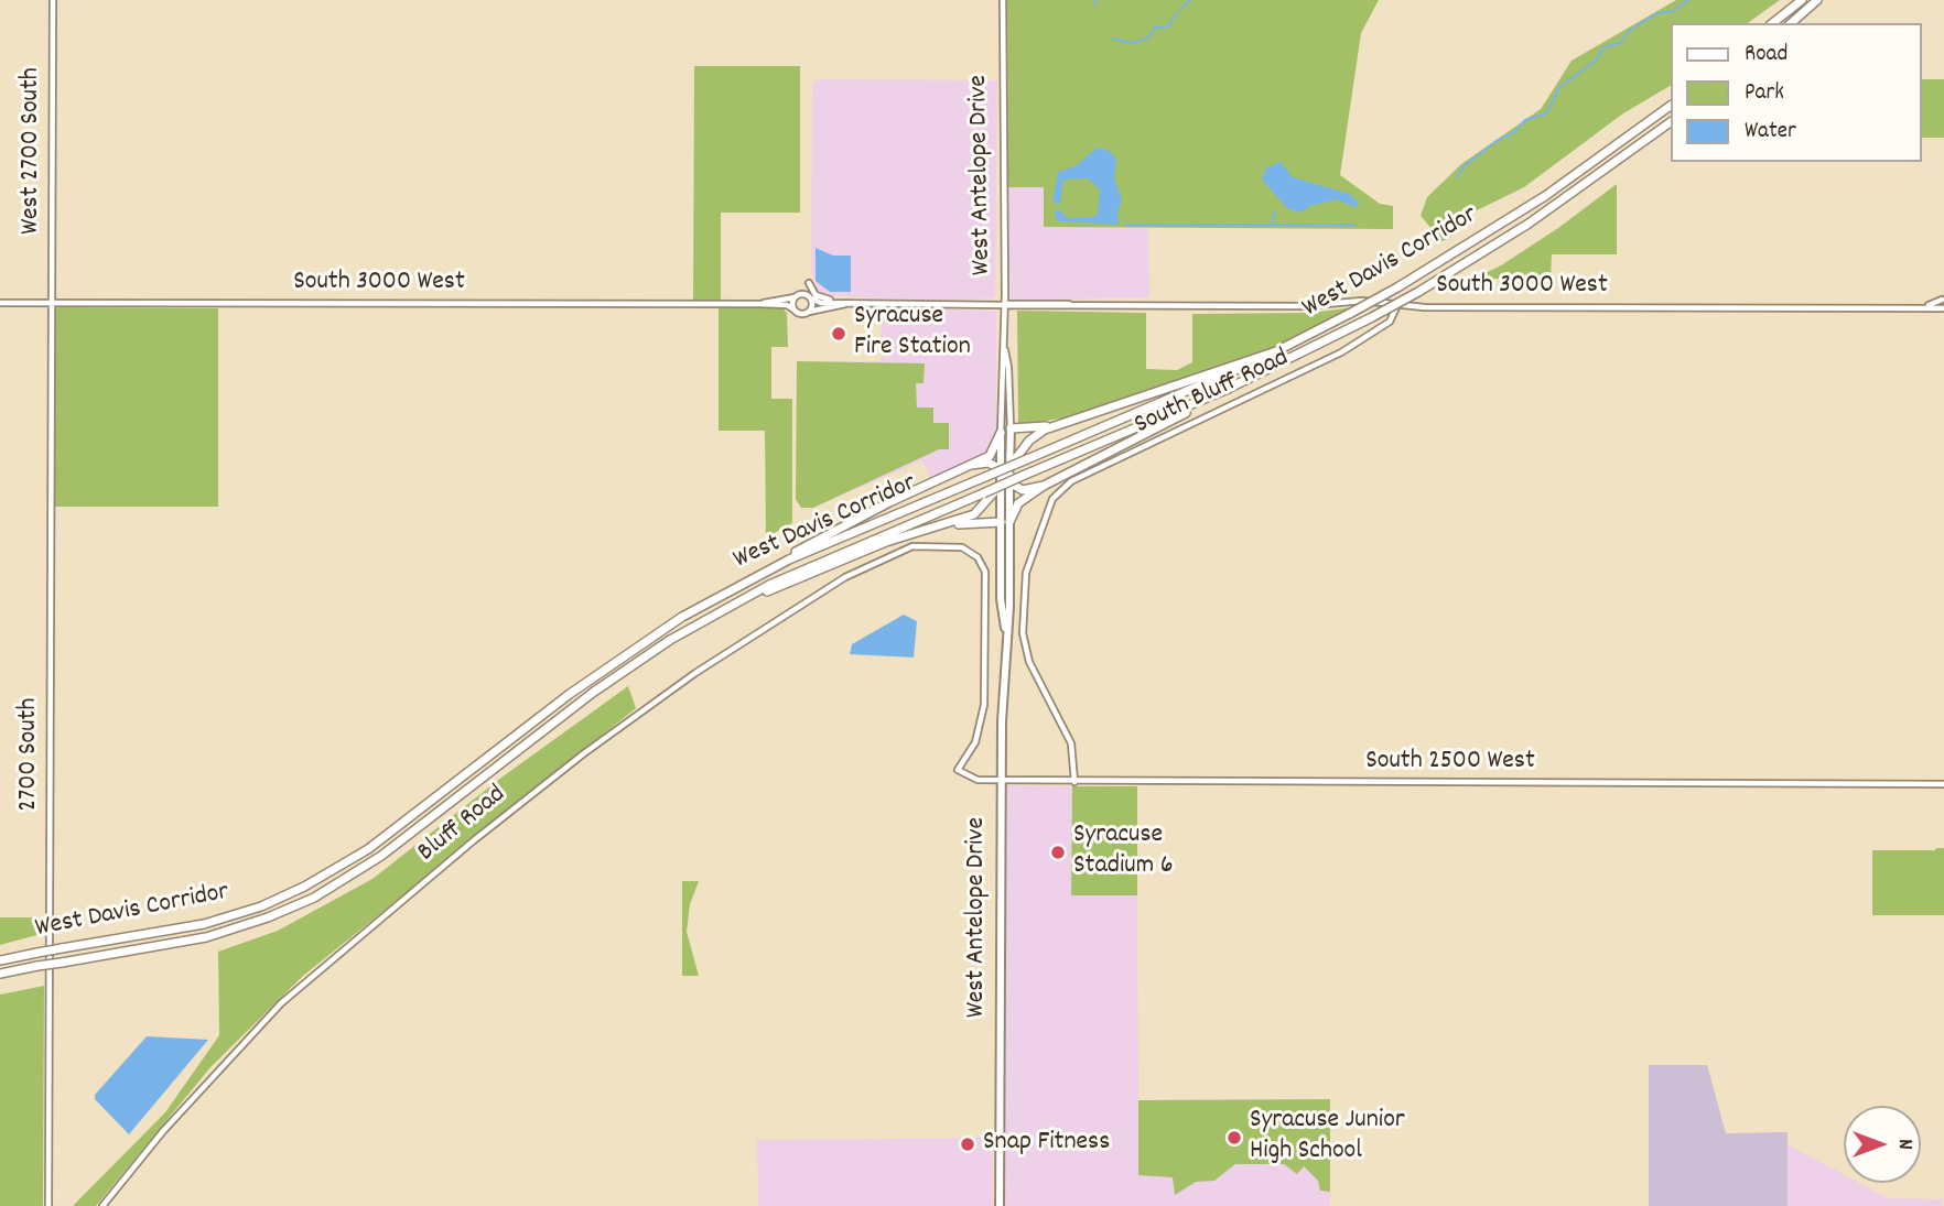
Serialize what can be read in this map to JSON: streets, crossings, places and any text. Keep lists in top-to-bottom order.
{
  "streets": {
    "highway": ["West Davis Corridor"],
    "main road": ["West Antelope Drive"],
    "street": [
      "West 2700 South",
      "South 3000 West",
      "South Bluff Road",
      "2700 South",
      "South 2500 West",
      "Bluff Road"
    ]
  },
  "crossings": [
    ["West 2700 South", "South 3000 West"],
    ["West 2700 South", "2700 South"],
    ["West Antelope Drive", "South 3000 West"],
    ["West Antelope Drive", "South 2500 West"],
    ["South 3000 West", "South Bluff Road"],
    ["South 3000 West", "2700 South"],
    ["South Bluff Road", "South 2500 West"],
    ["South 2500 West", "Bluff Road"]
  ],
  "places": [
    "Syracuse Fire Station",
    "Syracuse Stadium 6",
    "Syracuse Junior High School",
    "Snap Fitness"
  ],
  "legend": ["Road", "Park", "Water"],
  "north": "right"
}
